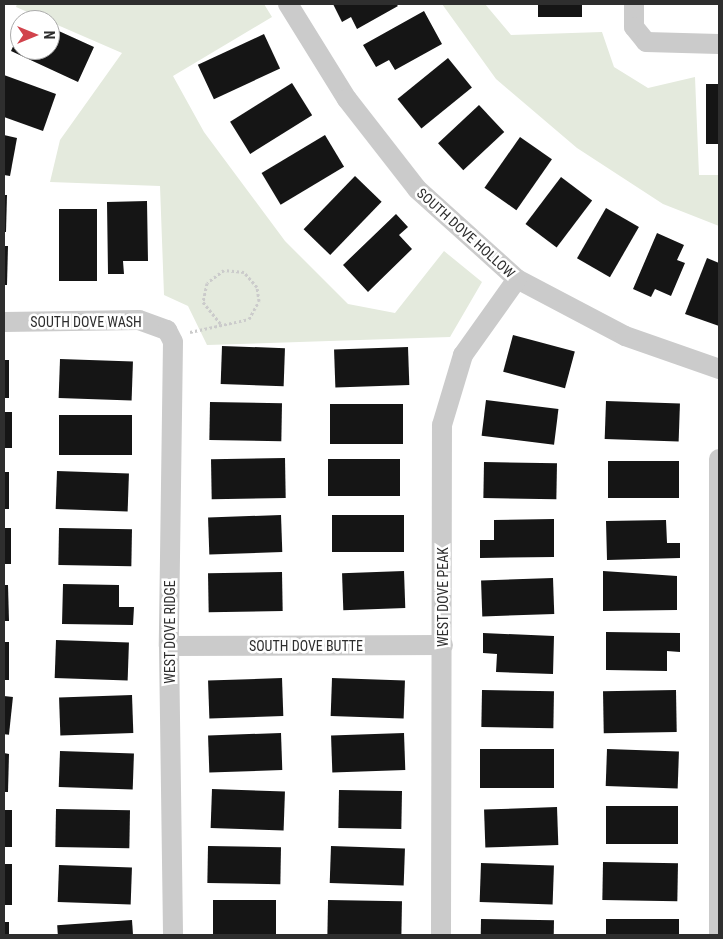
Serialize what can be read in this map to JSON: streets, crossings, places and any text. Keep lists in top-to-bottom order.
{
  "streets": {
    "street": [
      "SOUTH DOVE HOLLOW",
      "SOUTH DOVE WASH",
      "WEST DOVE PEAK",
      "WEST DOVE RIDGE",
      "SOUTH DOVE BUTTE"
    ]
  },
  "crossings": [
    ["SOUTH DOVE HOLLOW", "WEST DOVE PEAK"],
    ["SOUTH DOVE WASH", "WEST DOVE RIDGE"],
    ["WEST DOVE PEAK", "SOUTH DOVE BUTTE"],
    ["WEST DOVE RIDGE", "SOUTH DOVE BUTTE"]
  ],
  "north": "right"
}
